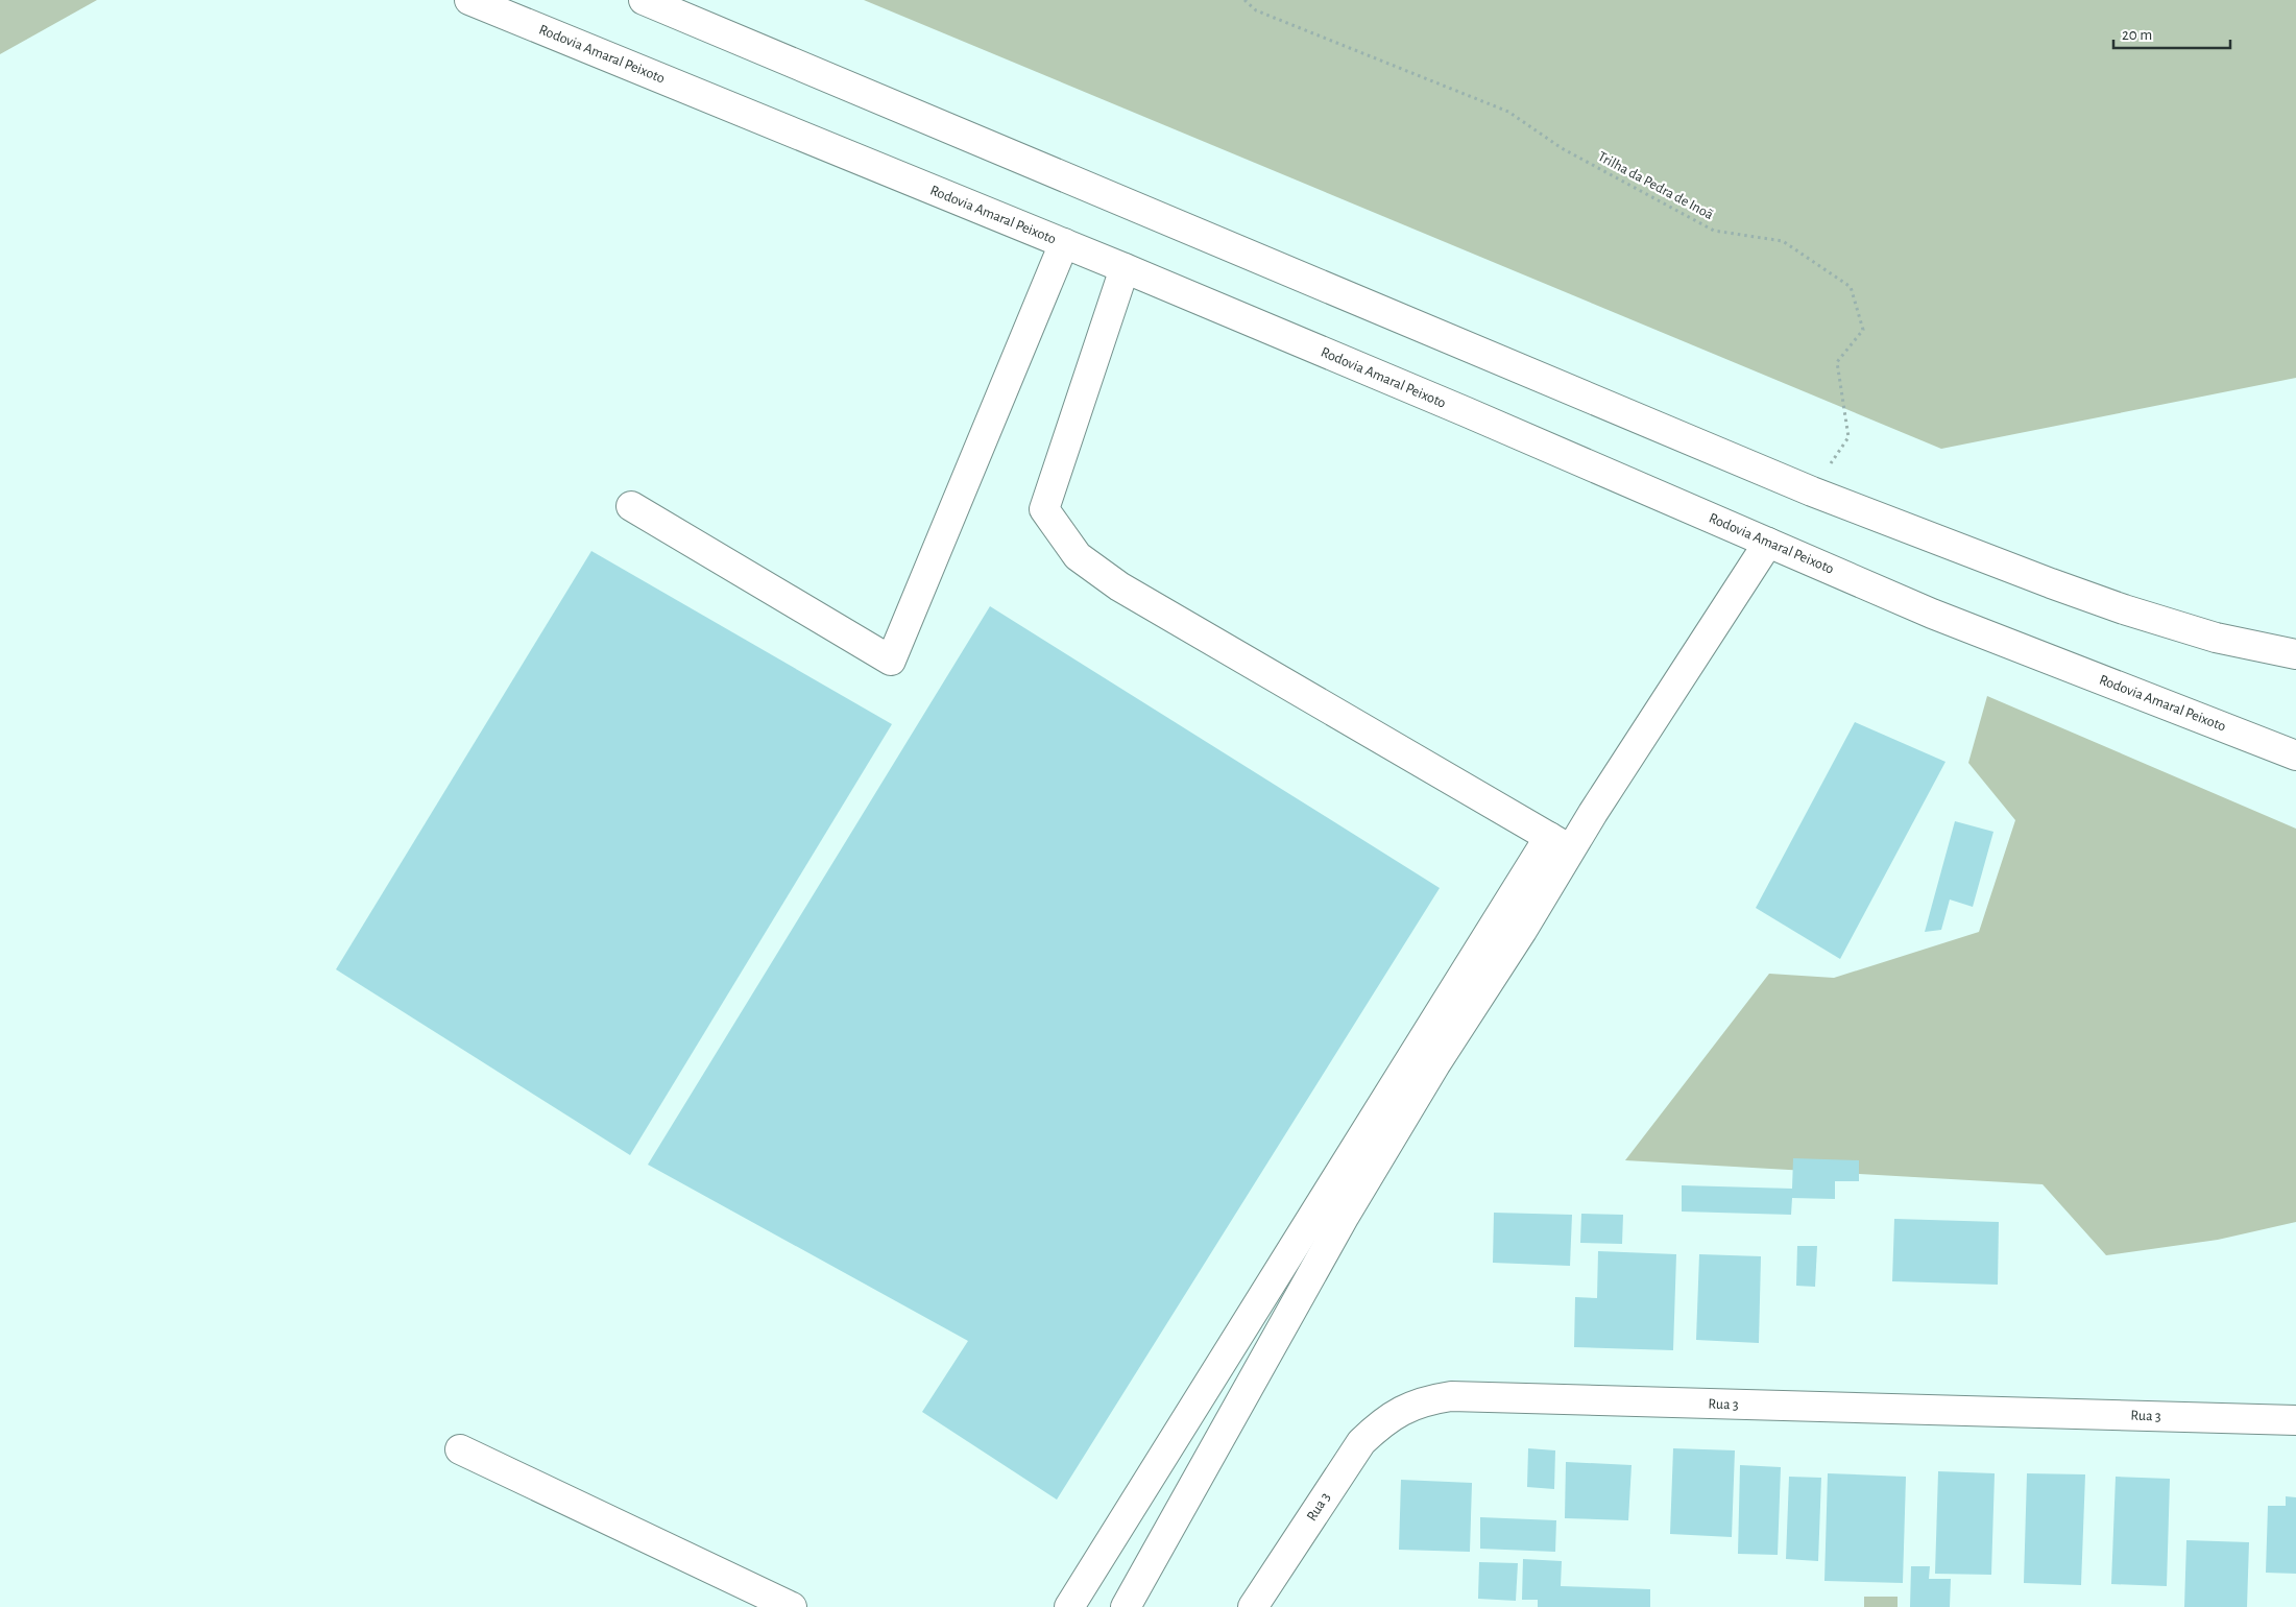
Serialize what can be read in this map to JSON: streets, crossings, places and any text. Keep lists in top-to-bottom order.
{
  "streets": {
    "main road": ["Rodovia Amaral Peixoto", "Rua 3"],
    "path": ["Trilha da Pedra de Inoã"]
  },
  "scale_bar": "20 m"
}
